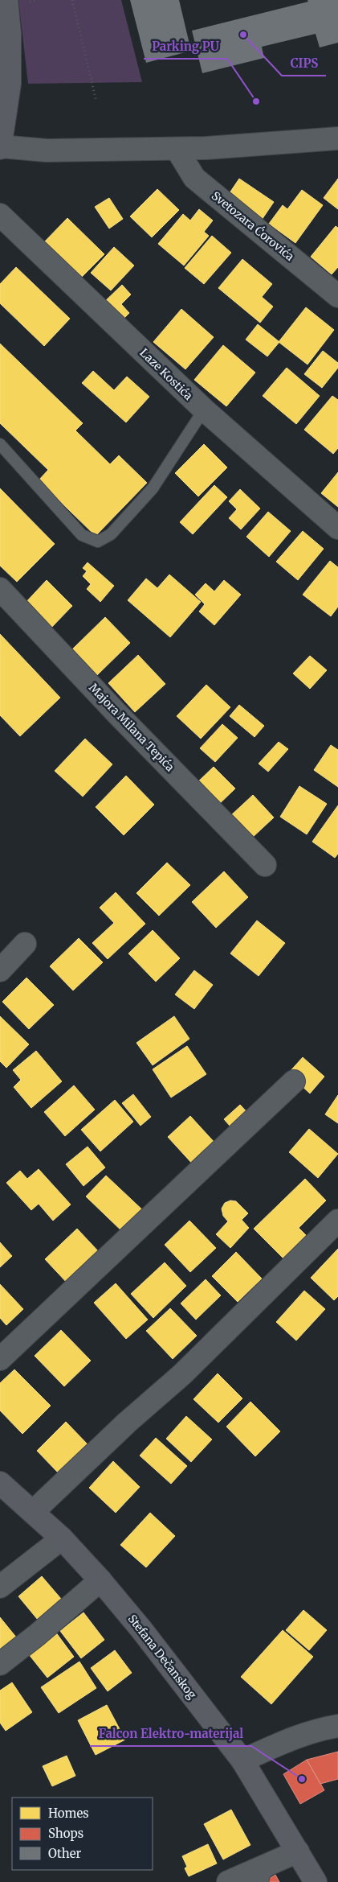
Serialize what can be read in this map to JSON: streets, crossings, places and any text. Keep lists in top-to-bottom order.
{
  "streets": {
    "main road": ["Stefana Dečanskog"],
    "street": ["Svetozara Ćorovića", "Laze Kostića", "Majora Milana Tepića"]
  },
  "places": ["CIPS", "Parking PU", "Falcon Elektro-materijal"],
  "legend": ["Homes", "Shops", "Other"]
}
